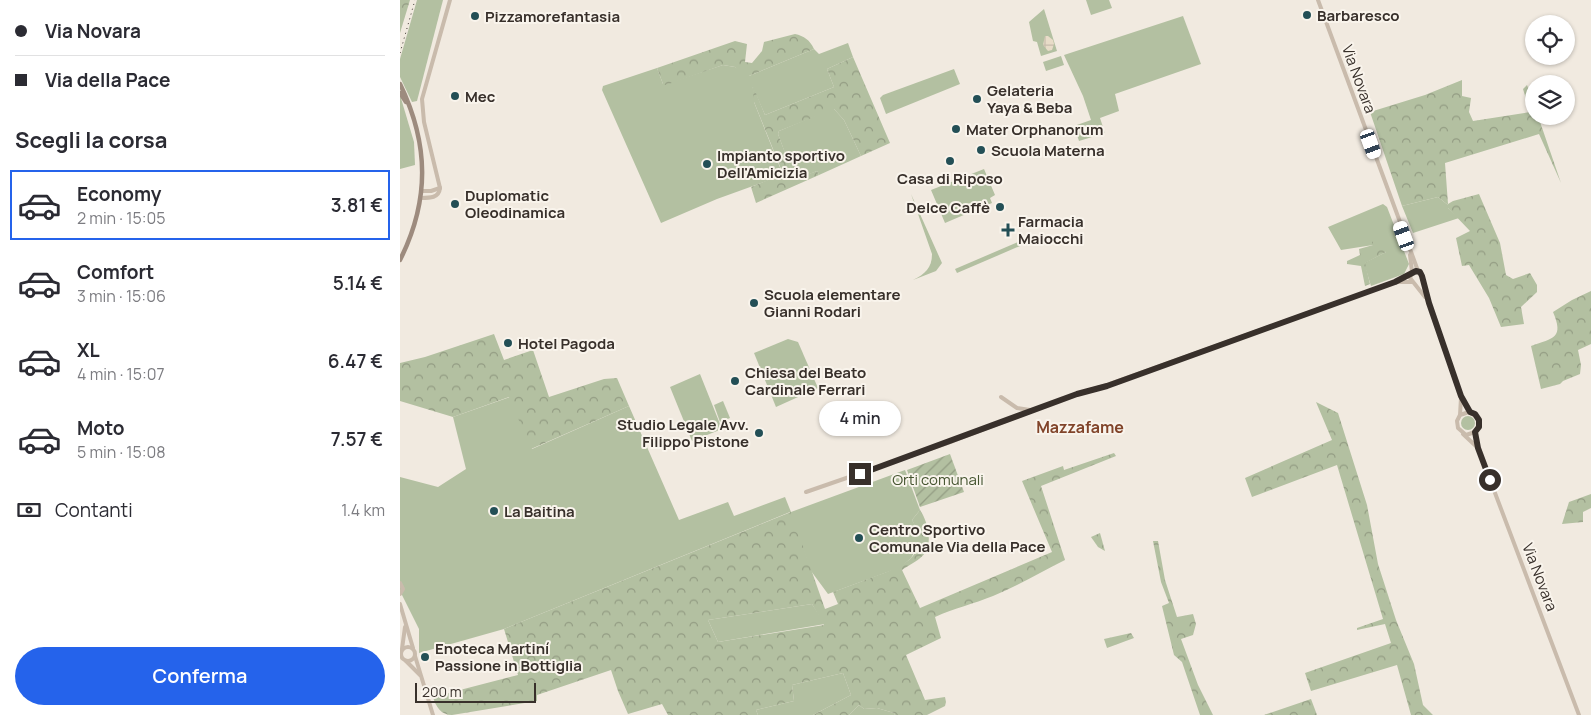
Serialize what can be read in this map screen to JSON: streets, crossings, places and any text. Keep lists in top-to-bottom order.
{
  "streets": {
    "street": ["Via Novara"]
  },
  "districts": ["Mazzafame"],
  "parks": ["Orti comunali"],
  "places": {
    "other": [
      "Barbaresco",
      "Pizzamorefantasia",
      "Mec",
      "Gelateria Yaya & Beba",
      "Mater Orphanorum",
      "Scuola Materna",
      "Casa di Riposo",
      "Impianto sportivo Dell'Amicizia",
      "Duplomatic Oleodinamica",
      "Delce Caffè",
      "Scuola elementare Gianni Rodari",
      "Hotel Pagoda",
      "Chiesa del Beato Cardinale Ferrari",
      "Studio Legale Avv. Filippo Pistone",
      "La Baitina",
      "Centro Sportivo Comunale Via della Pace",
      "Enoteca Martiní Passione in Bottiglia"
    ],
    "health": ["Farmacia Maiocchi"]
  },
  "scale_bar": "200 m",
  "page": {
    "banner": ["Via Novara", "Via della Pace"],
    "heading": "Scegli la corsa",
    "list": [
      {
        "name": "Economy",
        "note": "2 min · 15:05",
        "value": "3.81 €"
      },
      {
        "name": "Comfort",
        "note": "3 min · 15:06",
        "value": "5.14 €"
      },
      {
        "name": "XL",
        "note": "4 min · 15:07",
        "value": "6.47 €"
      },
      {
        "name": "Moto",
        "note": "5 min · 15:08",
        "value": "7.57 €"
      }
    ],
    "bubble": "4 min",
    "pay": ["Contanti", "1.4 km"],
    "buttons": "Conferma",
    "scale": "200 m"
  }
}
